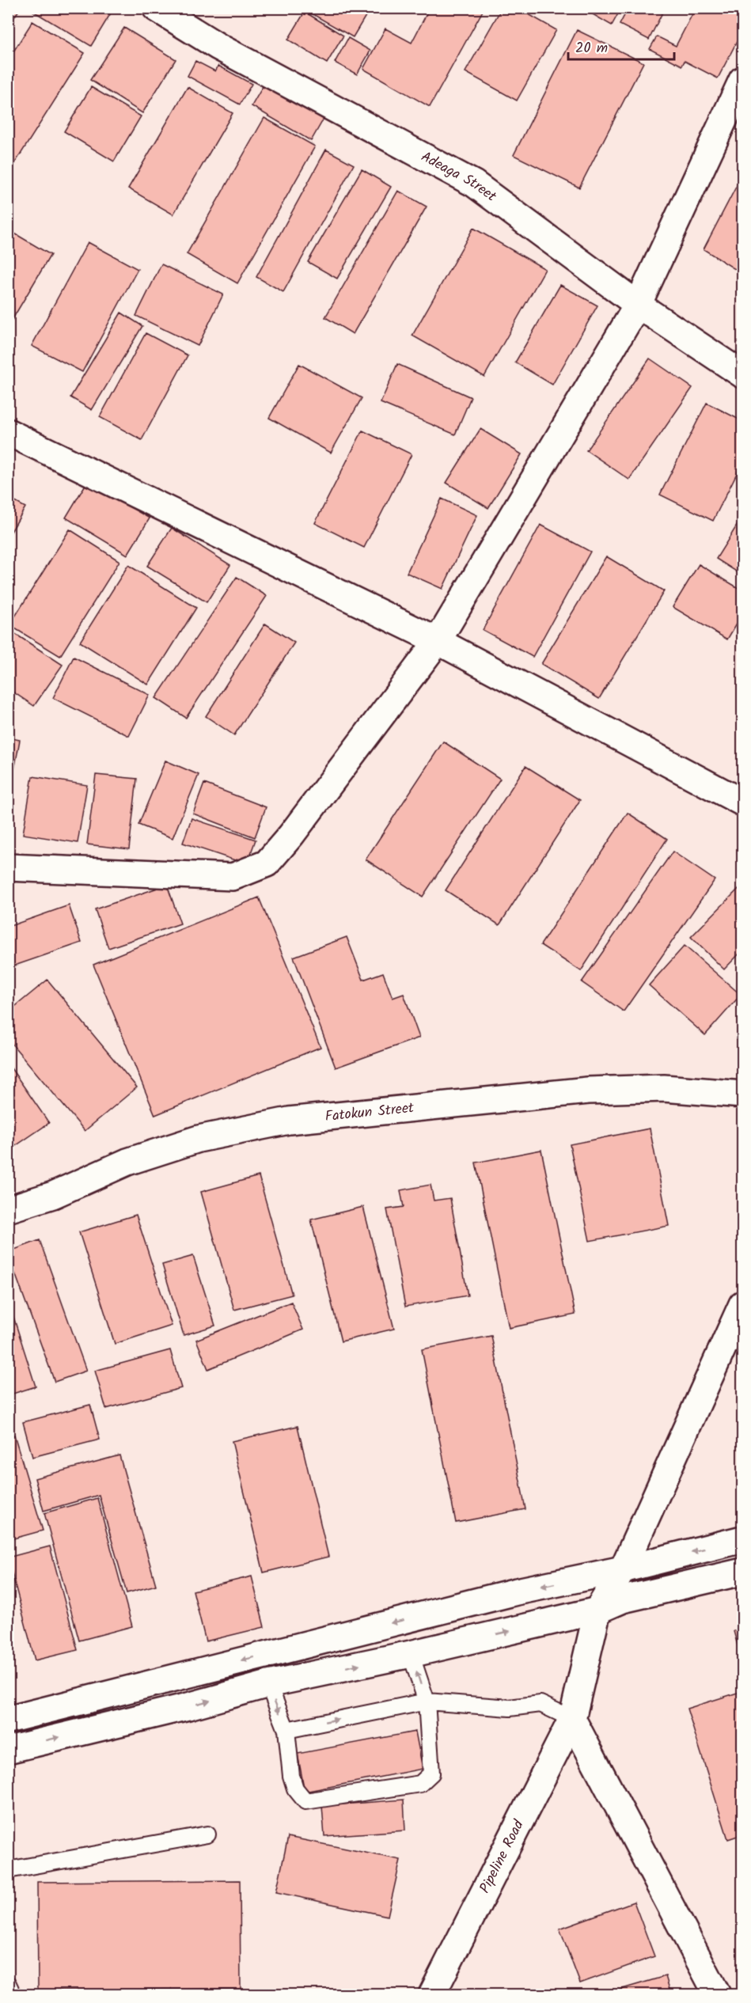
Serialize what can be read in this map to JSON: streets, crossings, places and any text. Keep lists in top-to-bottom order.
{
  "streets": {
    "street": ["Adeaga Street", "Fatokun Street", "Pipeline Road"]
  },
  "scale_bar": "20 m"
}
